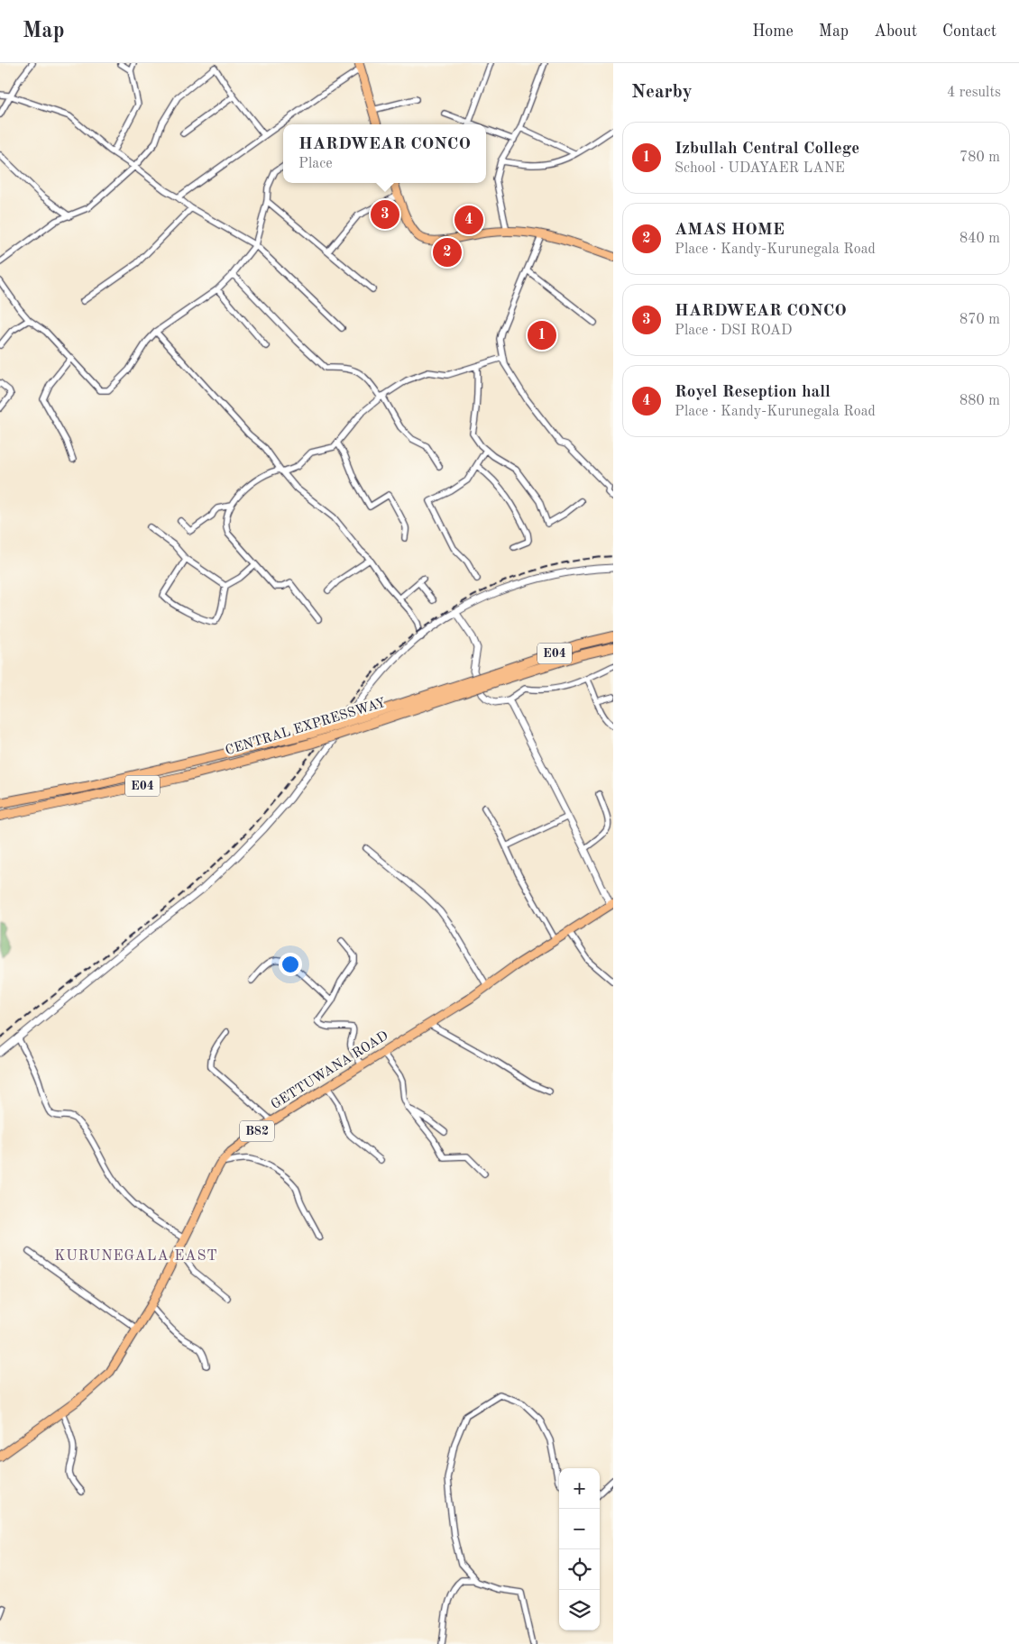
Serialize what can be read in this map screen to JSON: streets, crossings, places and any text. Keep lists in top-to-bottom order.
{
  "streets": {
    "highway": ["E04", "CENTRAL EXPRESSWAY"],
    "main road": ["GETTUWANA ROAD", "B82"]
  },
  "districts": ["KURUNEGALA EAST"],
  "page": {
    "header": "Map",
    "nav": [
      "Home",
      "Map",
      "About",
      "Contact"
    ],
    "heading": ["Nearby", "4 results"],
    "list": [
      {
        "mark": "1",
        "name": "Izbullah Central College",
        "note": "School · UDAYAER LANE",
        "value": "780 m"
      },
      {
        "mark": "2",
        "name": "AMAS HOME",
        "note": "Place · Kandy-Kurunegala Road",
        "value": "840 m"
      },
      {
        "mark": "3",
        "name": "HARDWEAR CONCO",
        "note": "Place · DSI ROAD",
        "value": "870 m"
      },
      {
        "mark": "4",
        "name": "Royel Reseption hall",
        "note": "Place · Kandy-Kurunegala Road",
        "value": "880 m"
      }
    ],
    "popup": ["HARDWEAR CONCO", "Place"],
    "pins": [
      "3",
      "4",
      "2",
      "1"
    ],
    "map_buttons": ["+", "−"]
  }
}
